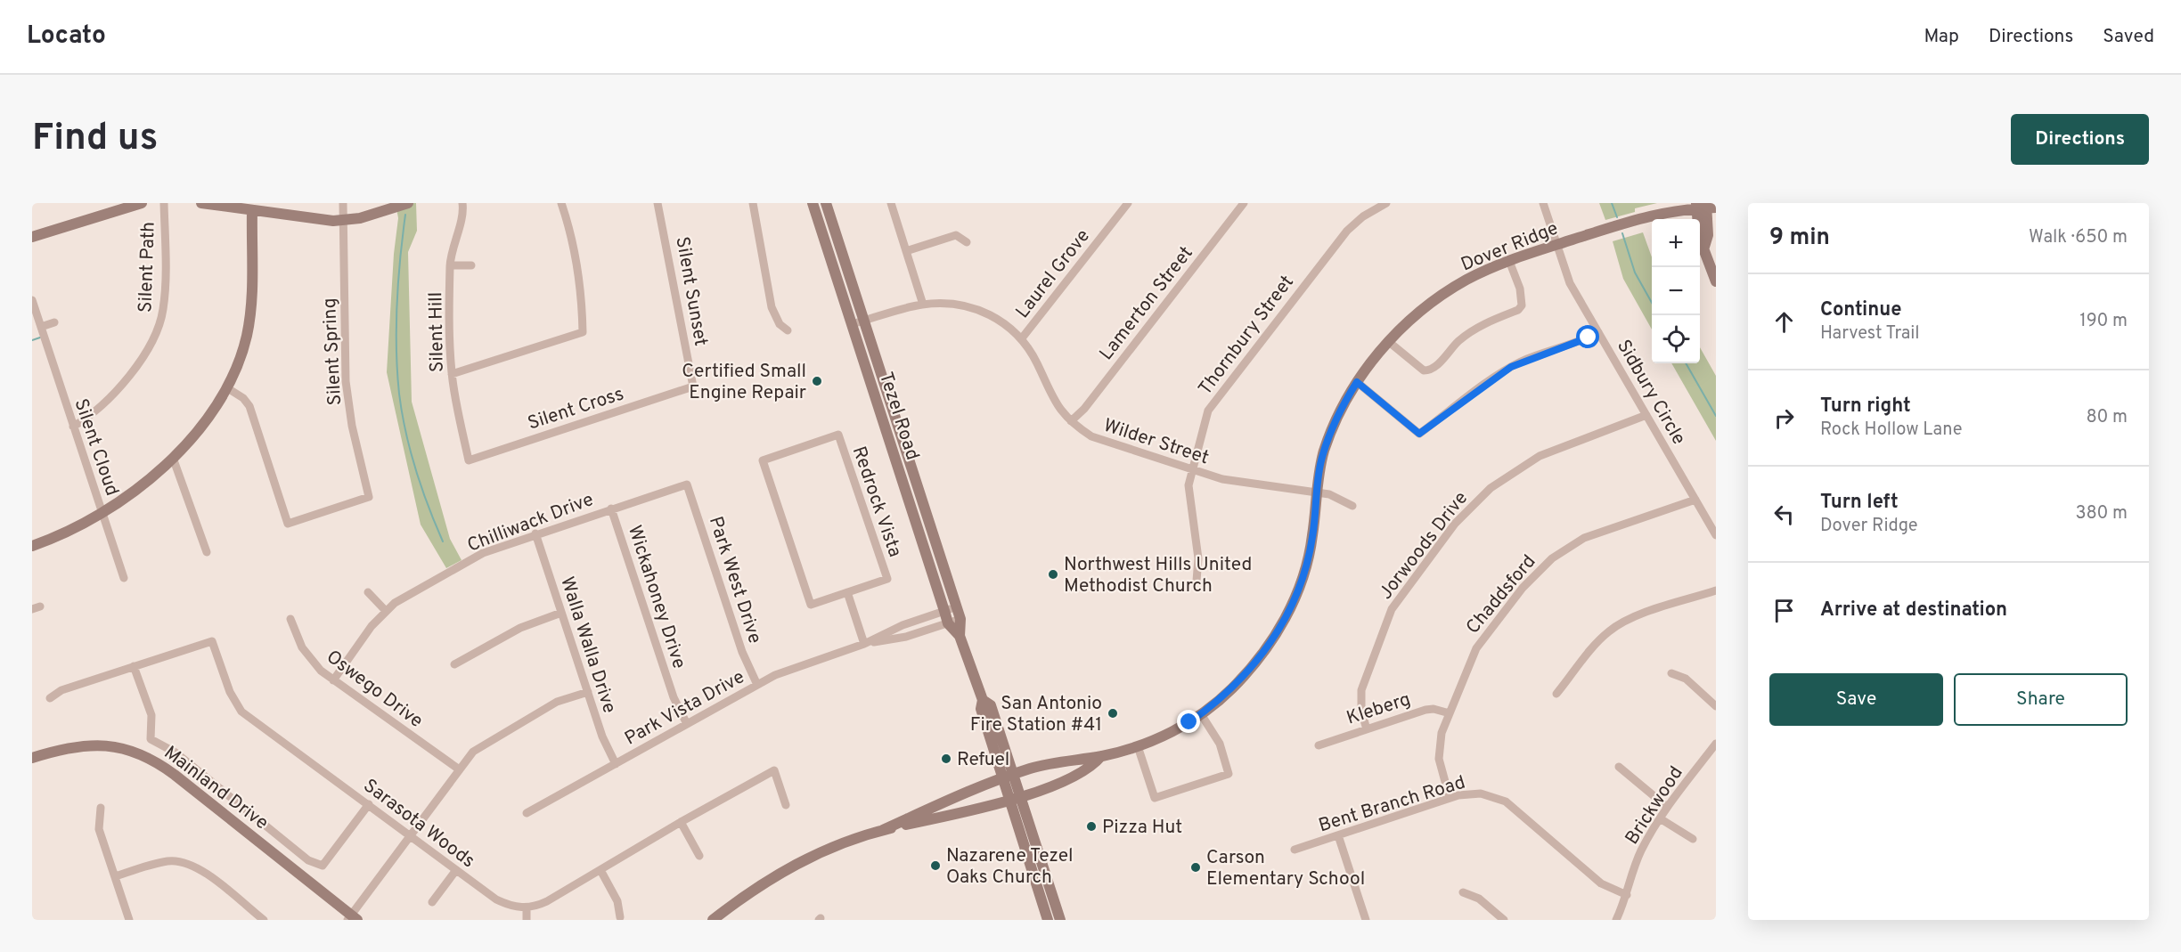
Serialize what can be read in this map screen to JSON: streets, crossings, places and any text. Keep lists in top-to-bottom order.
{
  "streets": {
    "main road": ["Dover Ridge", "Tezel Road", "Mainland Drive"],
    "street": [
      "Silent Path",
      "Laurel Grove",
      "Silent Sunset",
      "Lamerton Street",
      "Silent Hill",
      "Thornbury Street",
      "Silent Spring",
      "Sidbury Circle",
      "Silent Cross",
      "Wilder Street",
      "Silent Cloud",
      "Redrock Vista",
      "Chilliwack Drive",
      "Jorwoods Drive",
      "Park West Drive",
      "Chaddsford",
      "Wickahoney Drive",
      "Walla Walla Drive",
      "Oswego Drive",
      "Park Vista Drive",
      "Kleberg",
      "Bent Branch Road",
      "Brickwood",
      "Sarasota Woods"
    ]
  },
  "crossings": [
    ["Dover Ridge", "Sidbury Circle"],
    ["Dover Ridge", "Tezel Road"],
    ["Dover Ridge", "Wilder Street"],
    ["Silent Path", "Silent Cloud"],
    ["Laurel Grove", "Wilder Street"],
    ["Silent Sunset", "Silent Cross"],
    ["Lamerton Street", "Wilder Street"],
    ["Silent Hill", "Silent Cross"],
    ["Thornbury Street", "Wilder Street"],
    ["Sidbury Circle", "Jorwoods Drive"],
    ["Sidbury Circle", "Chaddsford"],
    ["Tezel Road", "Wilder Street"],
    ["Tezel Road", "Park Vista Drive"],
    ["Chilliwack Drive", "Park West Drive"],
    ["Chilliwack Drive", "Wickahoney Drive"],
    ["Chilliwack Drive", "Walla Walla Drive"],
    ["Chilliwack Drive", "Oswego Drive"],
    ["Jorwoods Drive", "Kleberg"],
    ["Park West Drive", "Park Vista Drive"],
    ["Chaddsford", "Kleberg"],
    ["Chaddsford", "Bent Branch Road"],
    ["Wickahoney Drive", "Park Vista Drive"],
    ["Walla Walla Drive", "Park Vista Drive"],
    ["Bent Branch Road", "Brickwood"]
  ],
  "places": [
    "Certified Small Engine Repair",
    "Northwest Hills United Methodist Church",
    "San Antonio Fire Station #41",
    "Refuel",
    "Pizza Hut",
    "Nazarene Tezel Oaks Church",
    "Carson Elementary School"
  ],
  "page": {
    "header": "Locato",
    "nav": ["Map", "Directions", "Saved"],
    "buttons": [
      "Directions",
      ["Save", "Share"]
    ],
    "title": "Find us",
    "heading": ["9 min", "Walk · 650 m"],
    "map_buttons": ["+", "−"],
    "list": [
      ["Continue", "Harvest Trail", "190 m"],
      ["Turn right", "Rock Hollow Lane", "80 m"],
      ["Turn left", "Dover Ridge", "380 m"],
      "Arrive at destination"
    ]
  }
}
